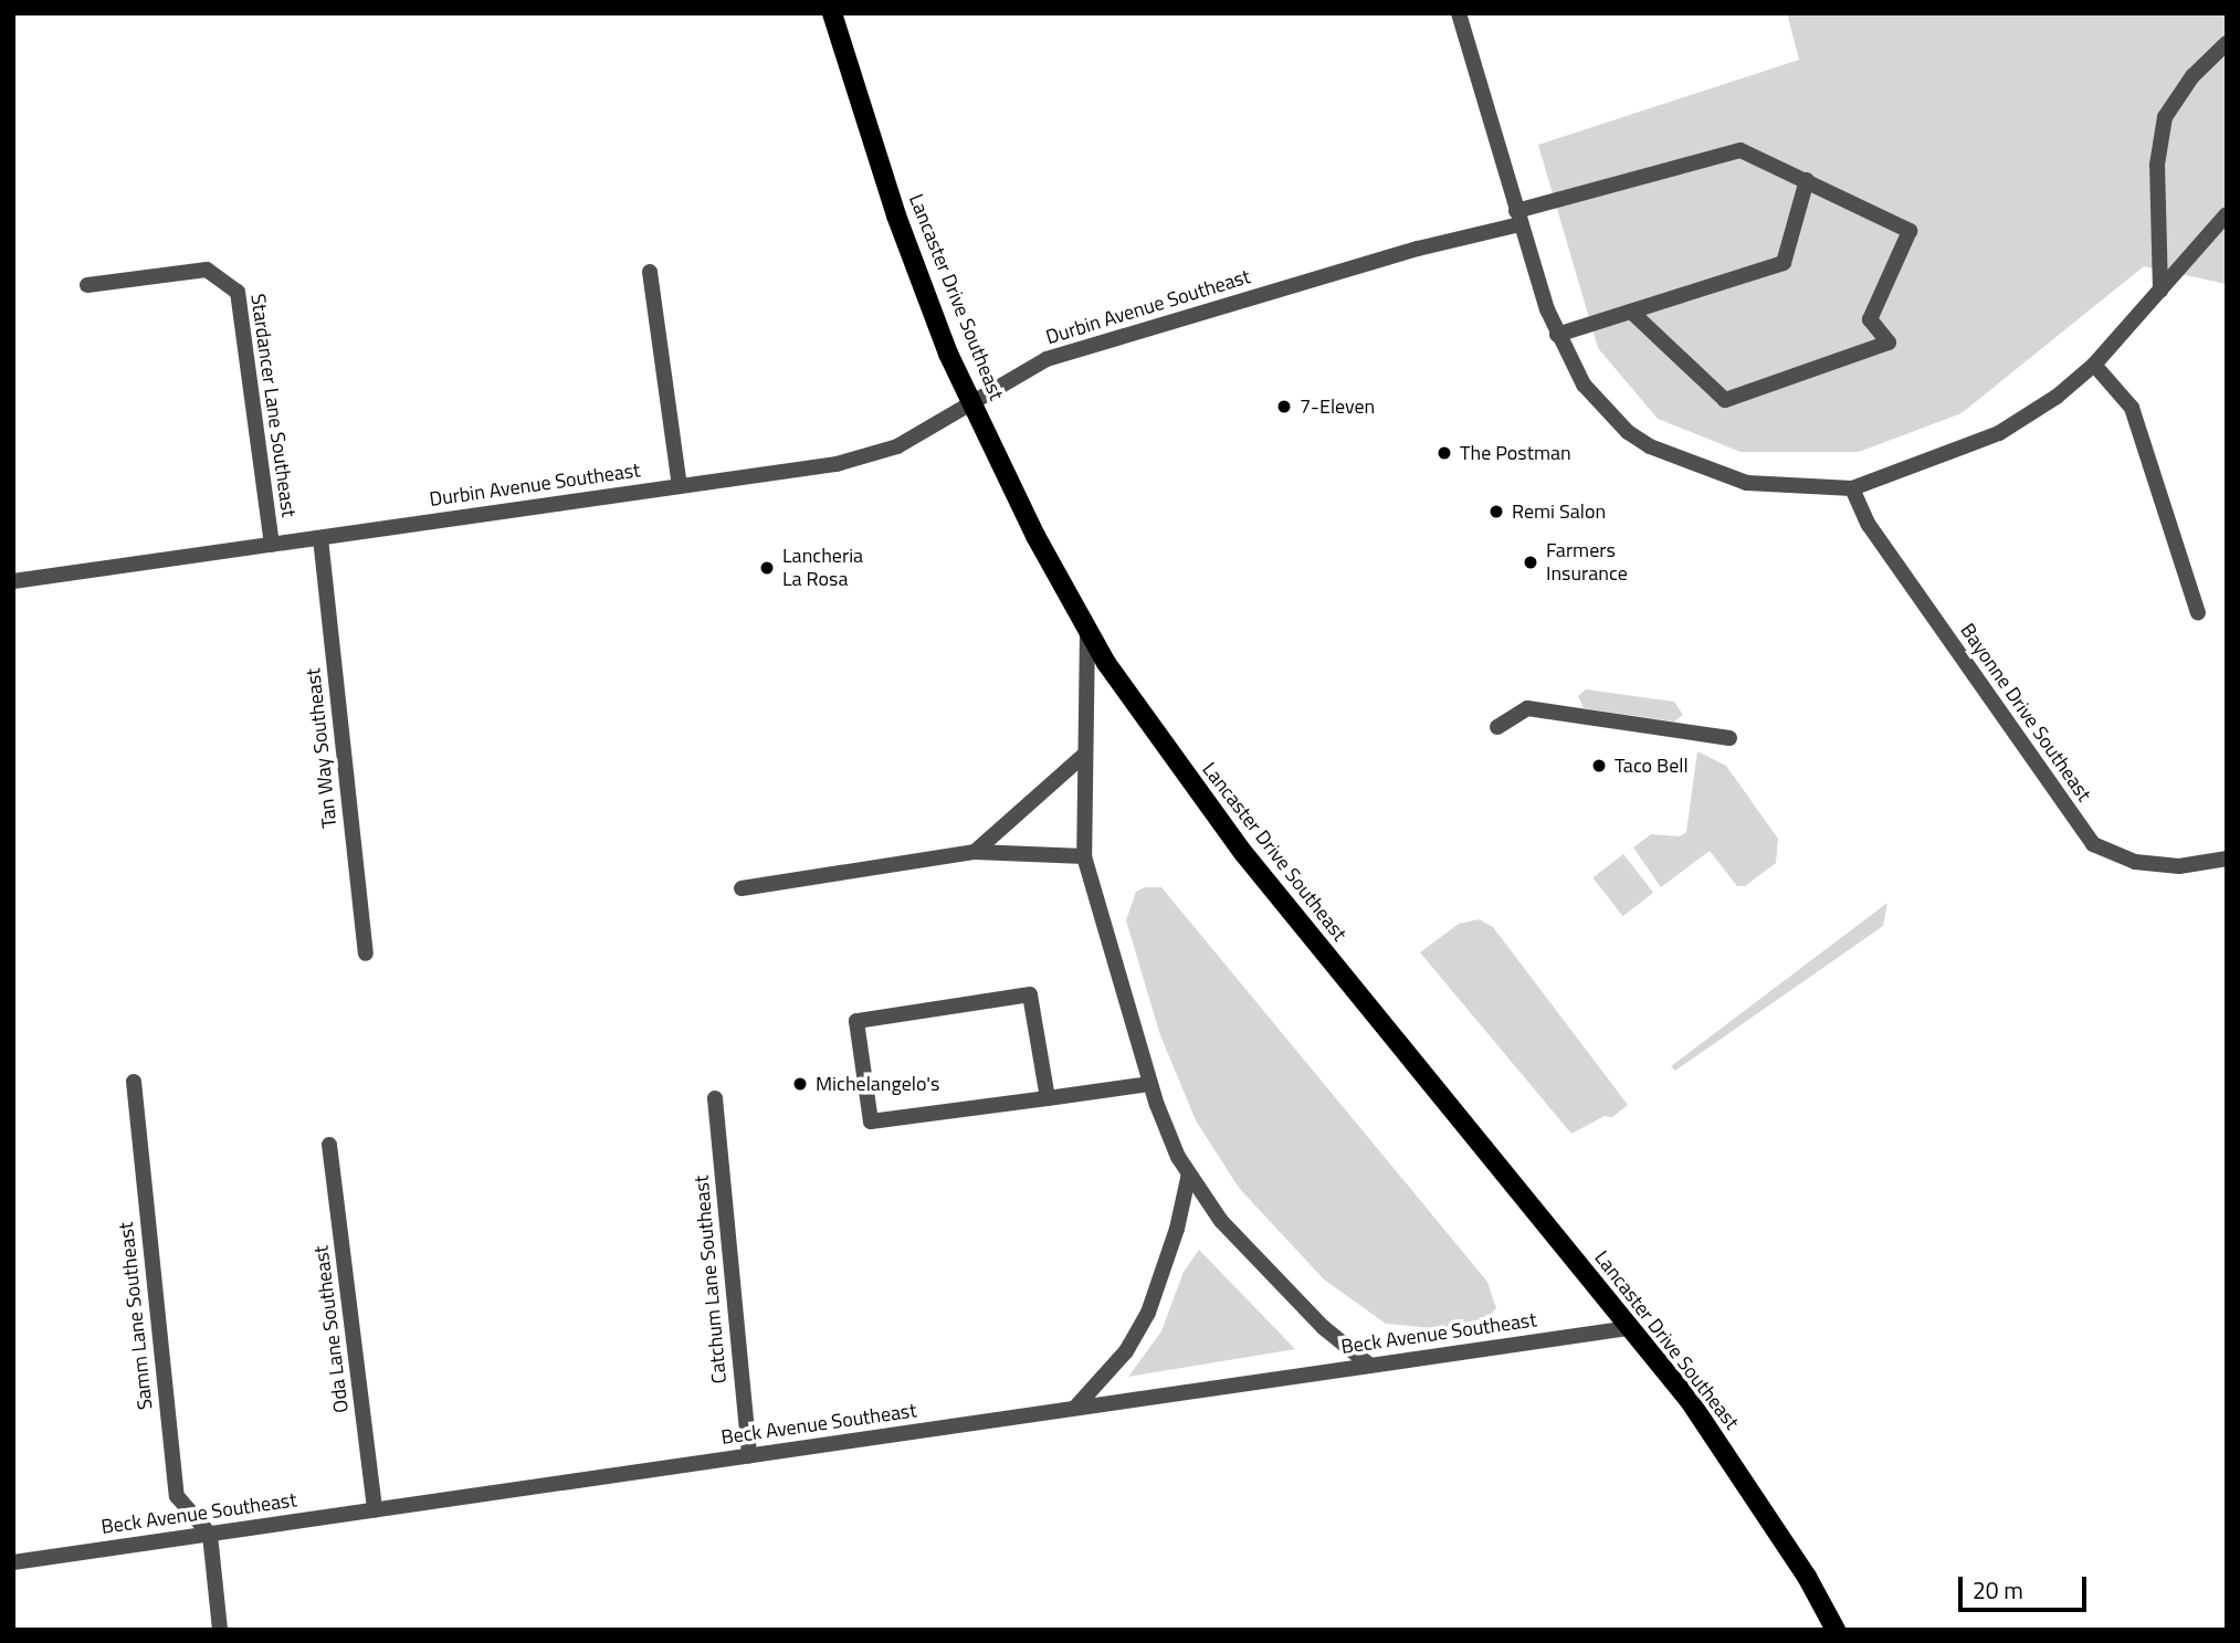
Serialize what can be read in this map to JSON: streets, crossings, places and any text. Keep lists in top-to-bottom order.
{
  "streets": {
    "main road": ["Lancaster Drive Southeast"],
    "street": [
      "Durbin Avenue Southeast",
      "Stardancer Lane Southeast",
      "Bayonne Drive Southeast",
      "Tan Way Southeast",
      "Catchum Lane Southeast",
      "Samm Lane Southeast",
      "Oda Lane Southeast",
      "Beck Avenue Southeast"
    ]
  },
  "crossings": [
    ["Lancaster Drive Southeast", "Durbin Avenue Southeast"],
    ["Lancaster Drive Southeast", "Beck Avenue Southeast"],
    ["Durbin Avenue Southeast", "Stardancer Lane Southeast"],
    ["Durbin Avenue Southeast", "Tan Way Southeast"],
    ["Catchum Lane Southeast", "Beck Avenue Southeast"],
    ["Samm Lane Southeast", "Beck Avenue Southeast"],
    ["Oda Lane Southeast", "Beck Avenue Southeast"]
  ],
  "places": [
    "7-Eleven",
    "The Postman",
    "Remi Salon",
    "Farmers Insurance",
    "Lancheria La Rosa",
    "Taco Bell",
    "Michelangelo's"
  ],
  "scale_bar": "20 m"
}
